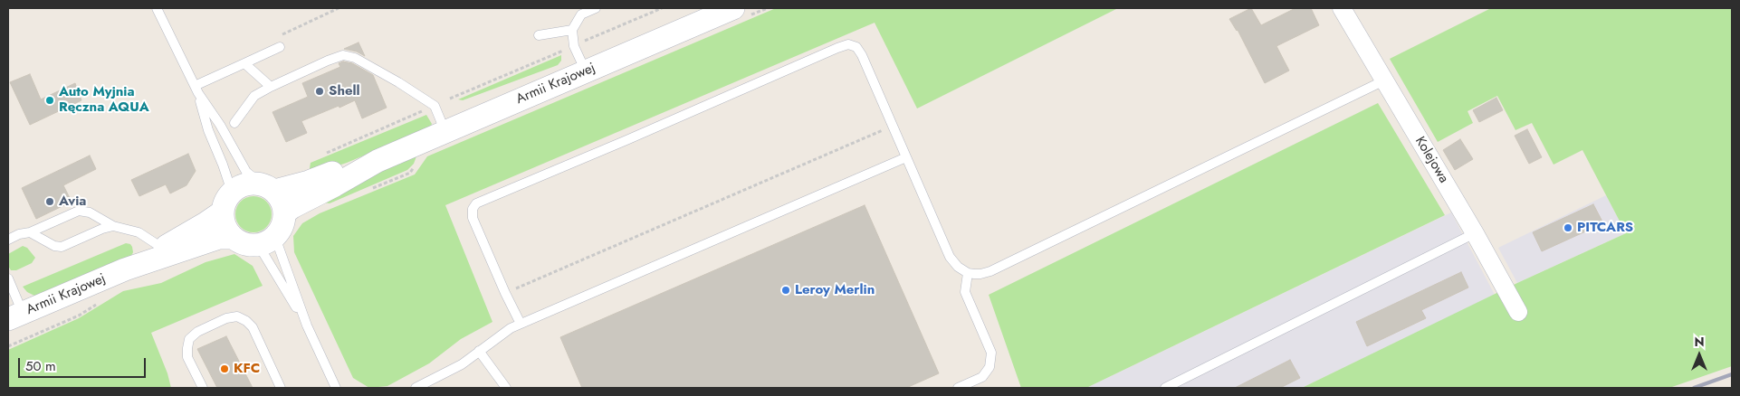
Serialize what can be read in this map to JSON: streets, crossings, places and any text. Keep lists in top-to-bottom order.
{
  "streets": {
    "street": ["Armii Krajowej", "Kolejowa"]
  },
  "places": [
    "Shell",
    "Auto Myjnia Ręczna AQUA",
    "Avia",
    "PITCARS",
    "Leroy Merlin",
    "KFC"
  ],
  "scale_bar": "50 m",
  "north": "top"
}
